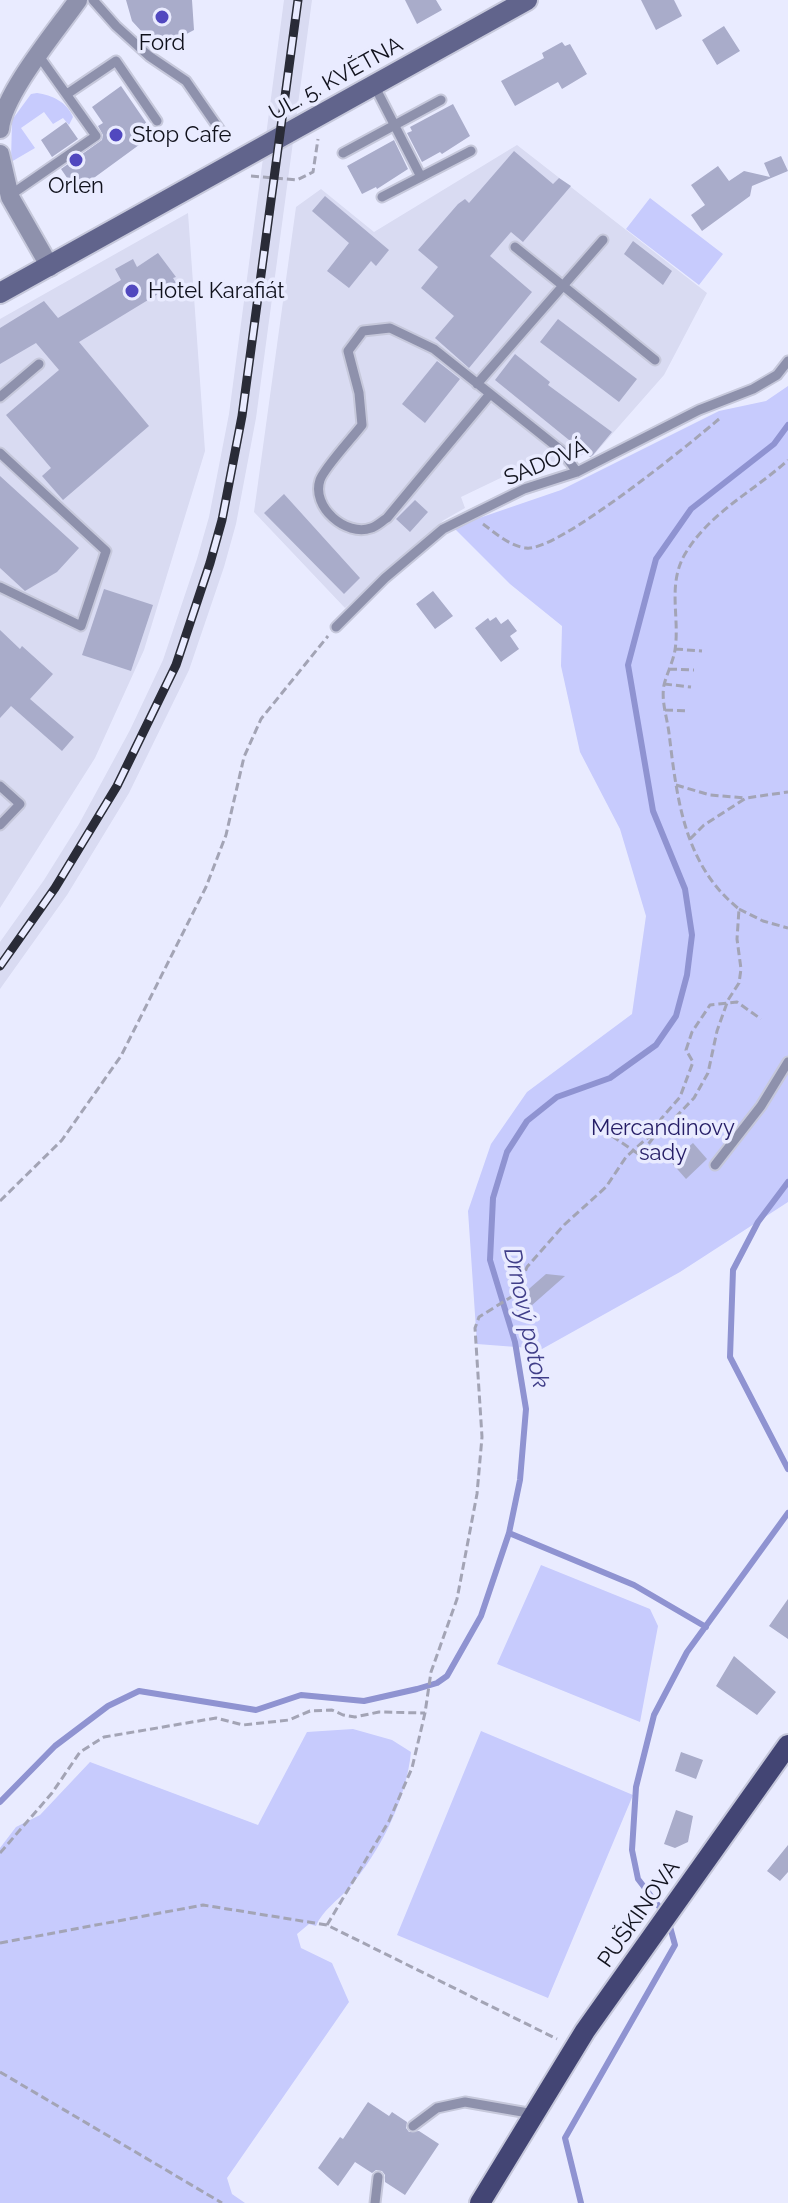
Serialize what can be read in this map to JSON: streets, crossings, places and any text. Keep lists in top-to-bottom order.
{
  "streets": {
    "main road": ["PUŠKINOVA"],
    "street": ["UL. 5. KVĚTNA"],
    "lane": ["SADOVÁ"]
  },
  "water": ["Drnový potok"],
  "parks": ["Mercandinovy sady"],
  "places": [
    "Ford",
    "Stop Cafe",
    "Orlen",
    "Hotel Karafiát"
  ]
}
